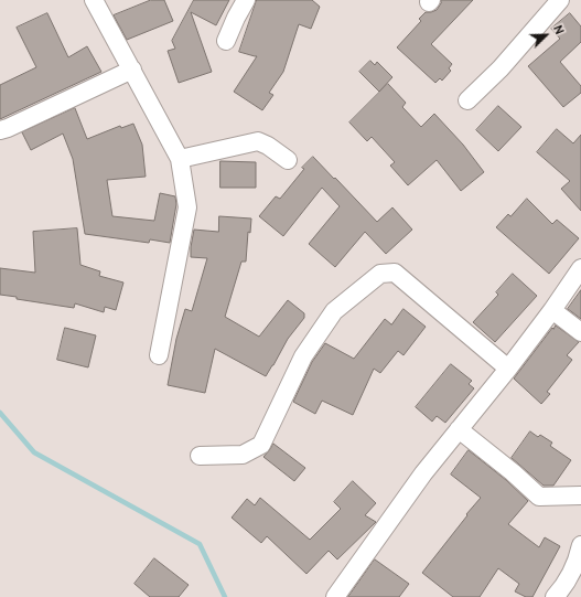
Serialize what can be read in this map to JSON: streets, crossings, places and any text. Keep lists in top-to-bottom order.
{
  "north": "top right"
}
